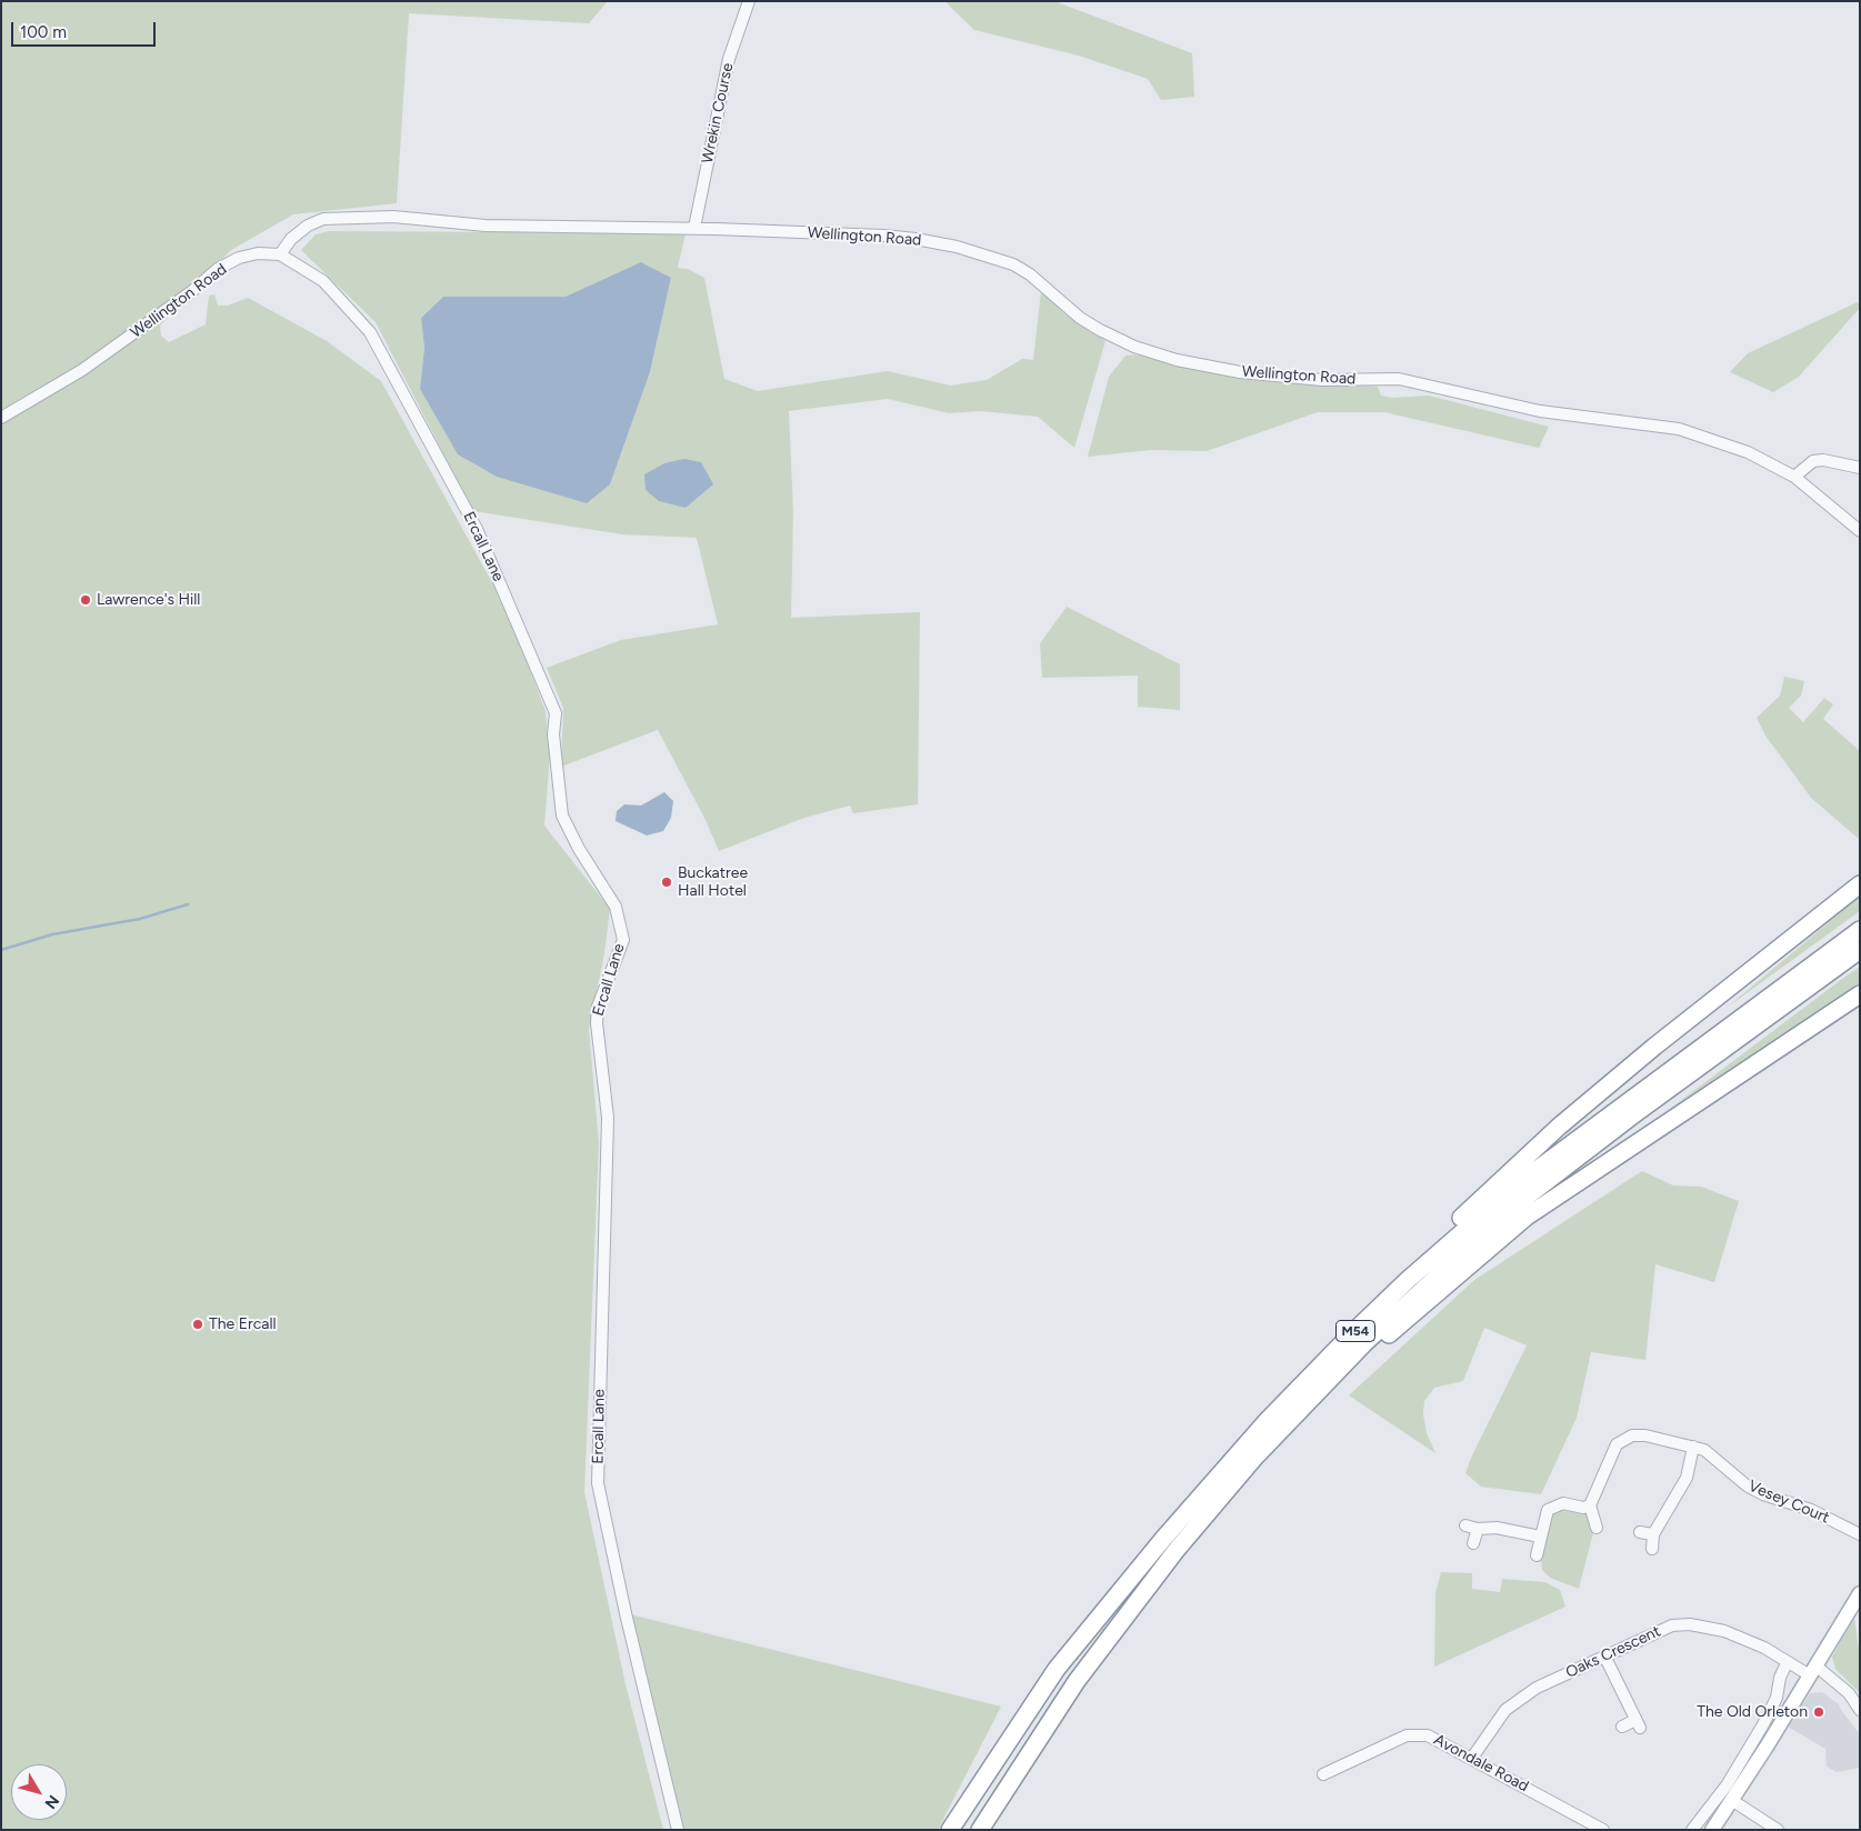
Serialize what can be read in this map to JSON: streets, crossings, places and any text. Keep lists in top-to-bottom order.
{
  "streets": {
    "highway": ["M54"],
    "street": [
      "Wrekin Course",
      "Wellington Road",
      "Ercall Lane",
      "Vesey Court",
      "Oaks Crescent",
      "Avondale Road"
    ]
  },
  "crossings": [
    ["Wrekin Course", "Wellington Road"],
    ["Wellington Road", "Ercall Lane"],
    ["Oaks Crescent", "Avondale Road"]
  ],
  "places": [
    "Lawrence's Hill",
    "Buckatree Hall Hotel",
    "The Ercall",
    "The Old Orleton"
  ],
  "scale_bar": "100 m",
  "north": "bottom right"
}
